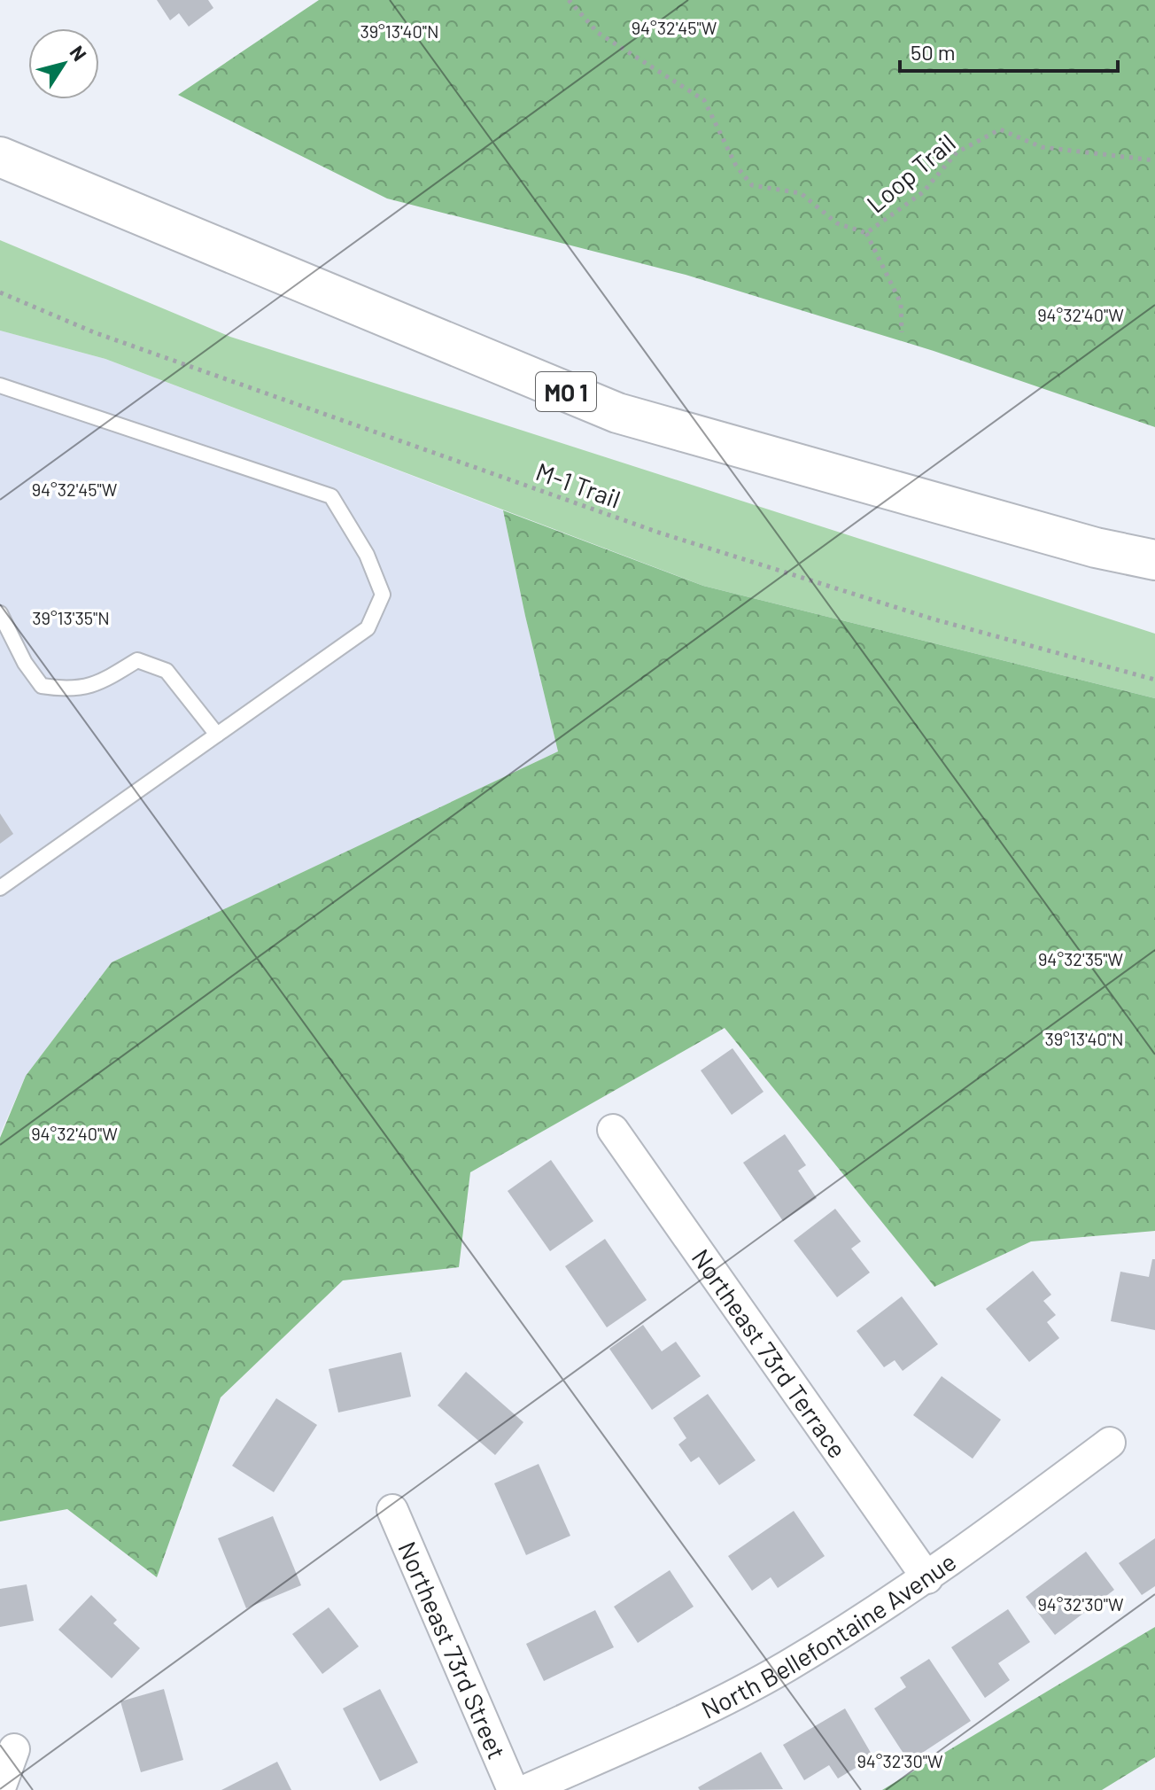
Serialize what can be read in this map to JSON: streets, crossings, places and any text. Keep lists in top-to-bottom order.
{
  "streets": {
    "main road": ["MO 1"],
    "street": ["Northeast 73rd Terrace", "North Bellefontaine Avenue", "Northeast 73rd Street"],
    "path": ["Loop Trail", "M-1 Trail"]
  },
  "crossings": [
    ["Northeast 73rd Terrace", "North Bellefontaine Avenue"]
  ],
  "scale_bar": "50 m",
  "north": "top right",
  "coordinates": [
    "94°32'45\"W",
    "39°13'40\"N",
    "94°32'40\"W",
    "39°13'35\"N",
    "94°32'35\"W",
    "94°32'30\"W"
  ]
}
